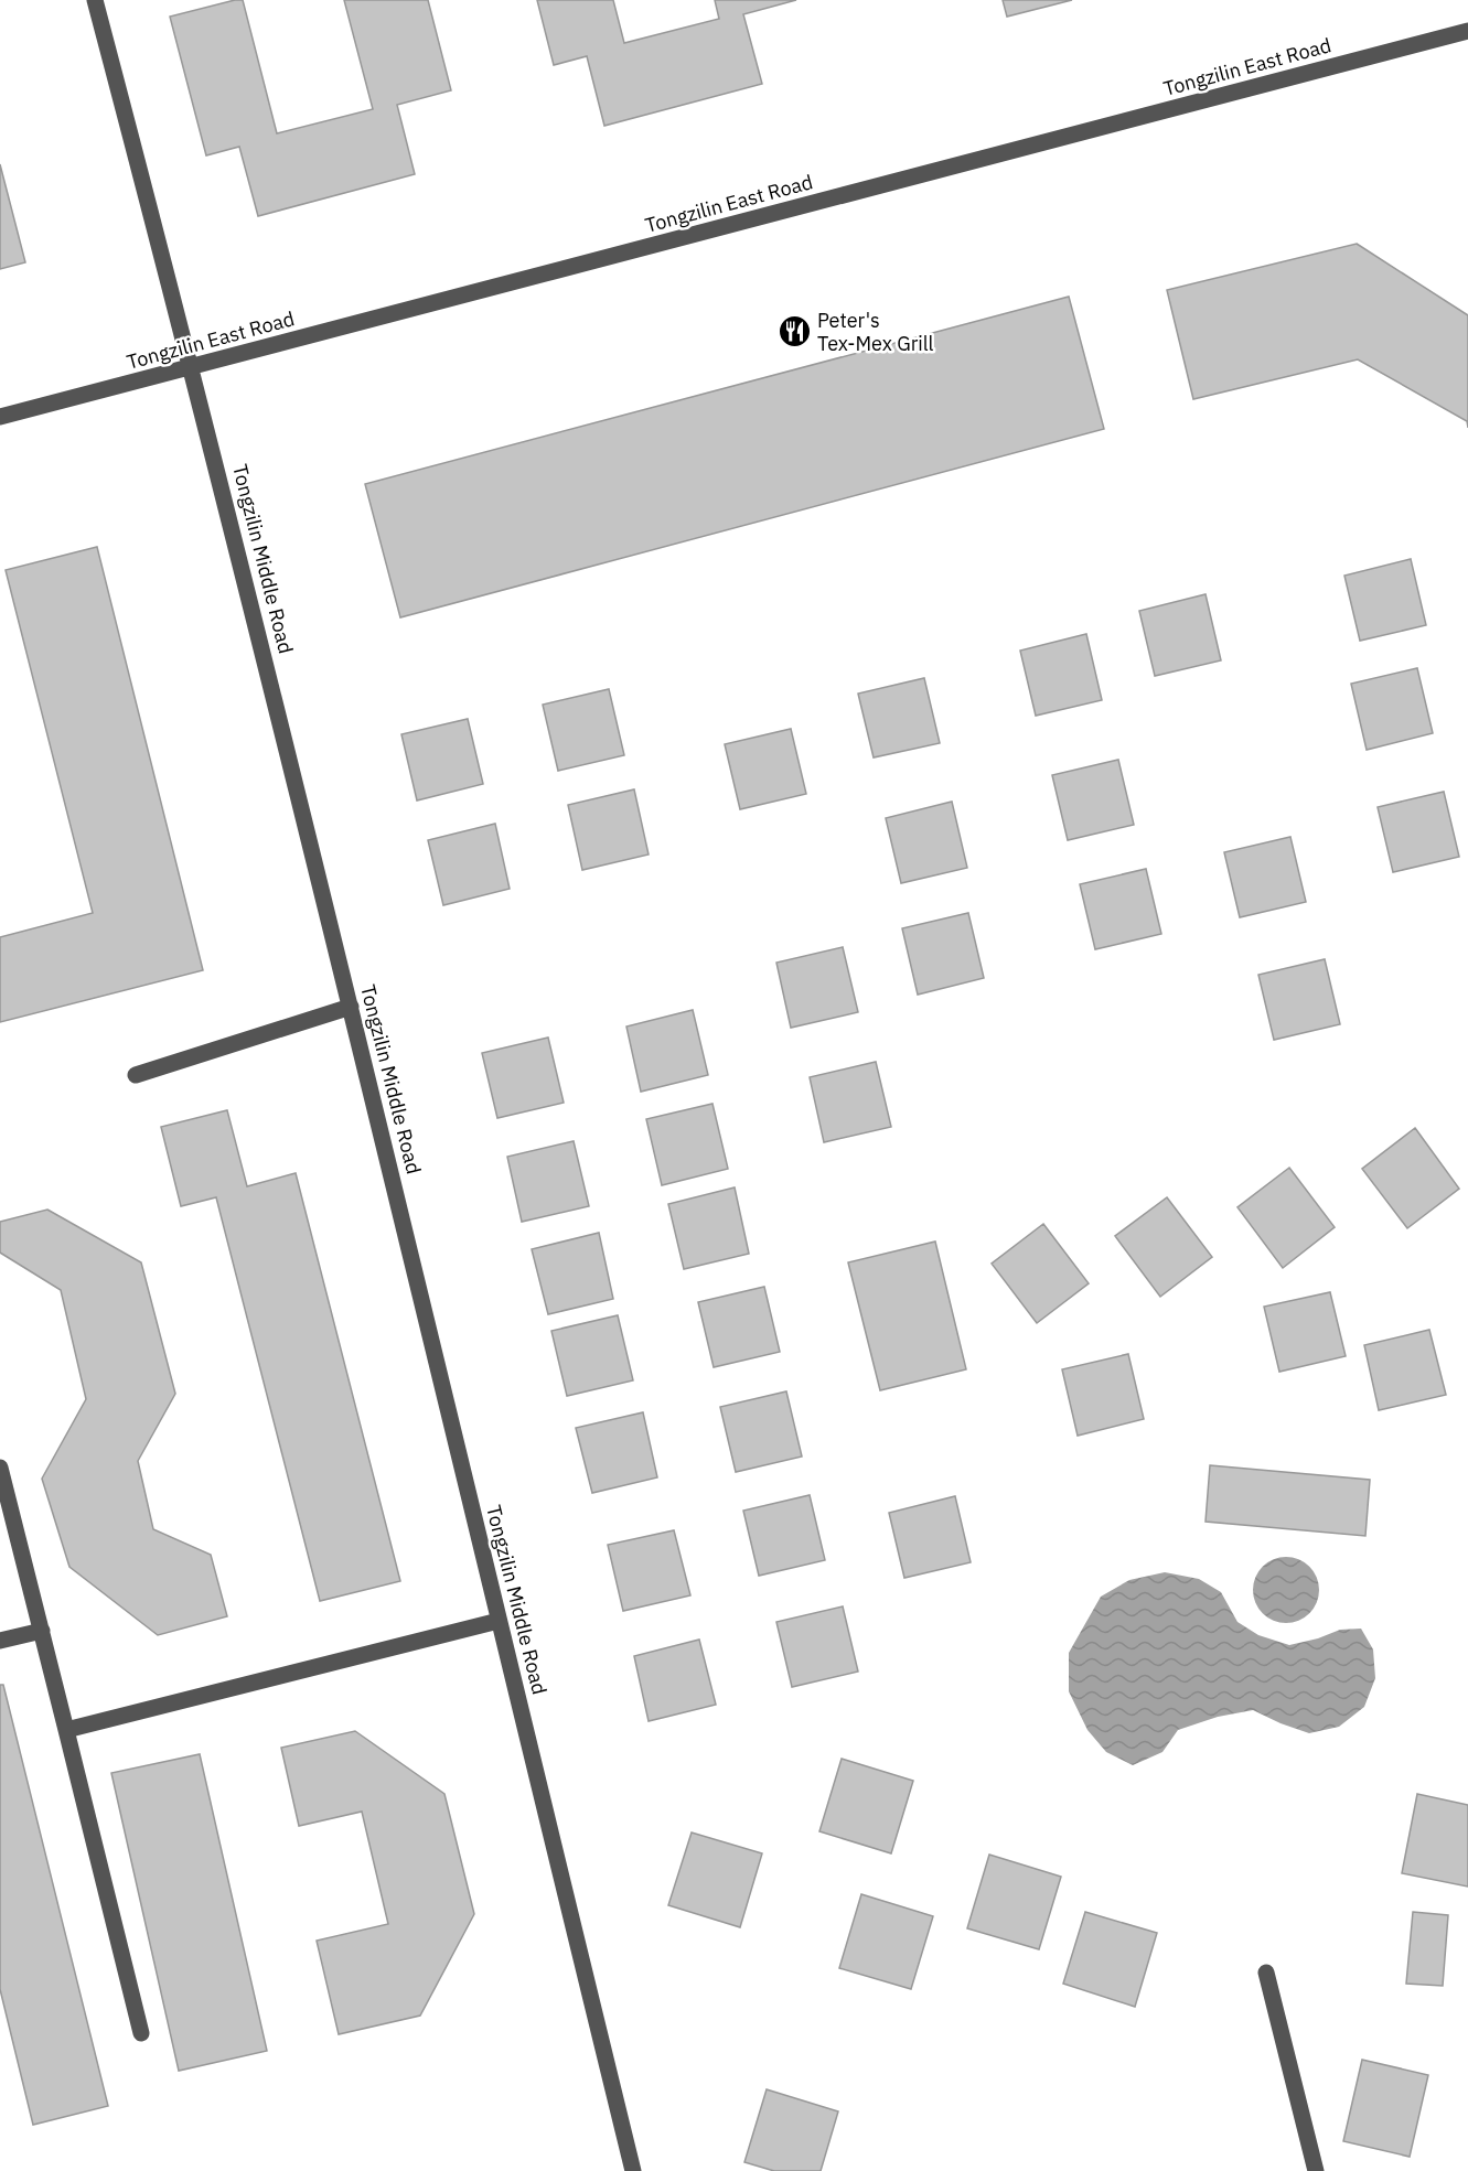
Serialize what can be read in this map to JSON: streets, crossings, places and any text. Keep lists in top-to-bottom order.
{
  "streets": {
    "street": ["Tongzilin East Road", "Tongzilin Middle Road"]
  },
  "crossings": [
    ["Tongzilin East Road", "Tongzilin Middle Road"]
  ],
  "places": {
    "restaurant": ["Peter's Tex-Mex Grill"]
  }
}
